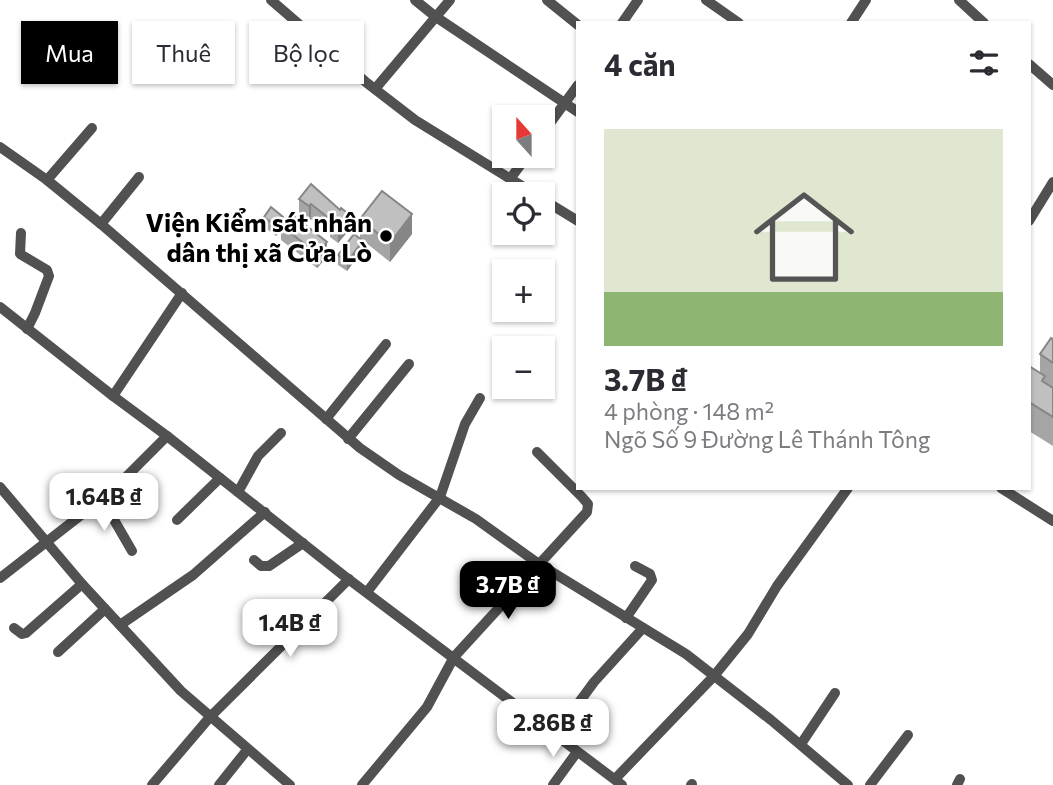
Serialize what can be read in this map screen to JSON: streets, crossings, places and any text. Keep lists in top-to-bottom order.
{
  "places": ["Viện Kiểm sát nhân dân thị xã Cửa Lò"],
  "north": "top",
  "page": {
    "chip": ["Mua", "Thuê", "Bộ lọc"],
    "heading": "4 căn",
    "map_buttons": ["+", "−"],
    "list": [
      {
        "name": "3.7B ₫",
        "note": "4 phòng · 148 m² · Ngõ Số 9 Đường Lê Thánh Tông"
      }
    ],
    "price": [
      "1.64B ₫",
      "3.7B ₫",
      "1.4B ₫",
      "2.86B ₫"
    ]
  }
}
